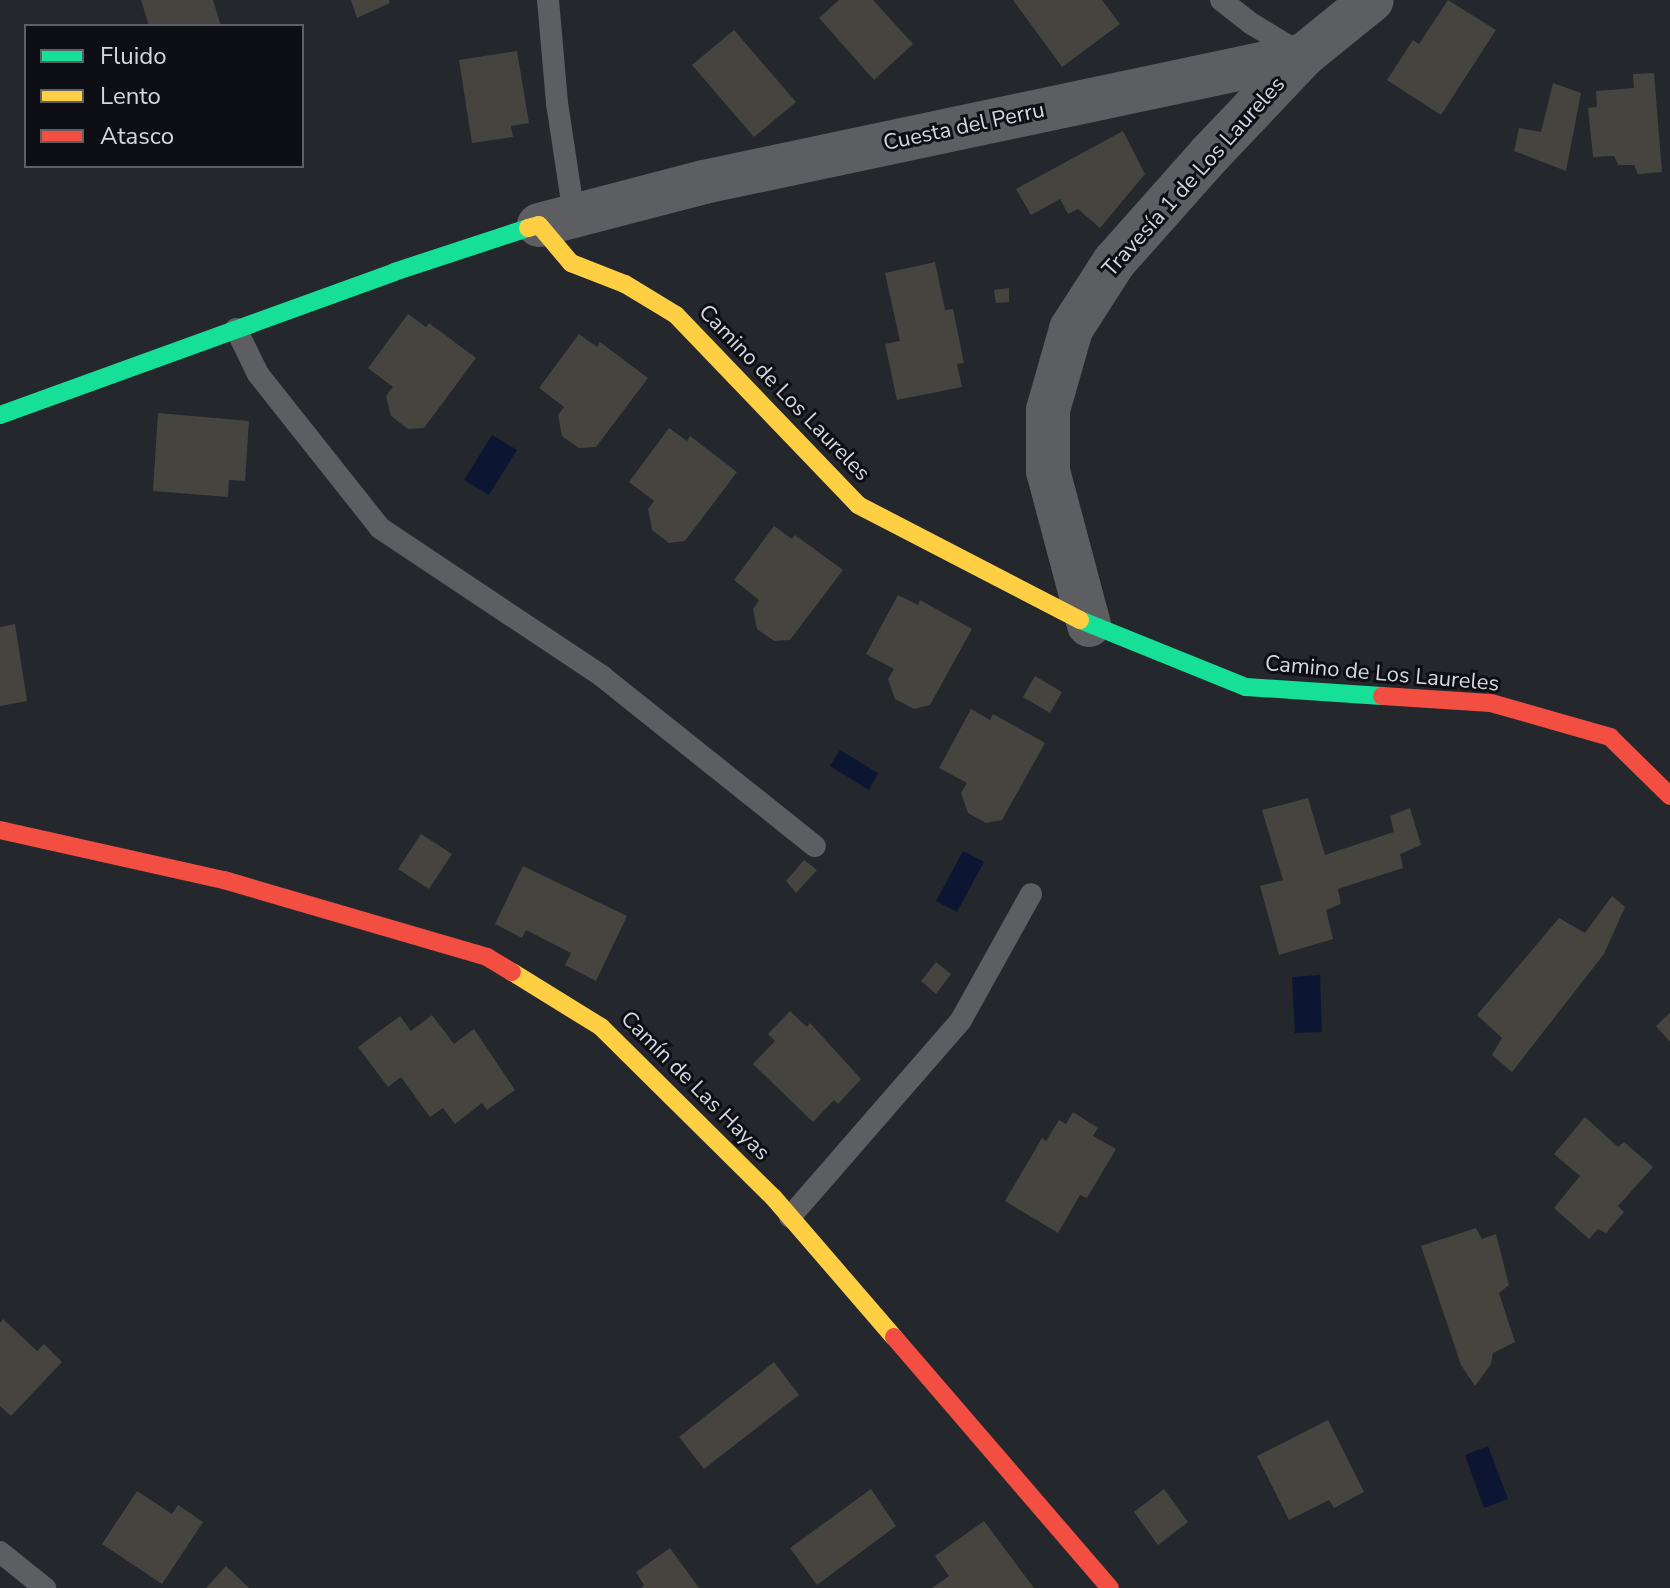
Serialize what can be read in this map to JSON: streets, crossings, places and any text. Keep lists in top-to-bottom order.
{
  "streets": {
    "street": [
      "Cuesta del Perru",
      "Travesía 1 de Los Laureles",
      "Camino de Los Laureles",
      "Camín de Las Hayas"
    ]
  },
  "crossings": [
    ["Cuesta del Perru", "Travesía 1 de Los Laureles"],
    ["Cuesta del Perru", "Camino de Los Laureles"],
    ["Travesía 1 de Los Laureles", "Camino de Los Laureles"]
  ],
  "legend": ["Fluido", "Lento", "Atasco"]
}
